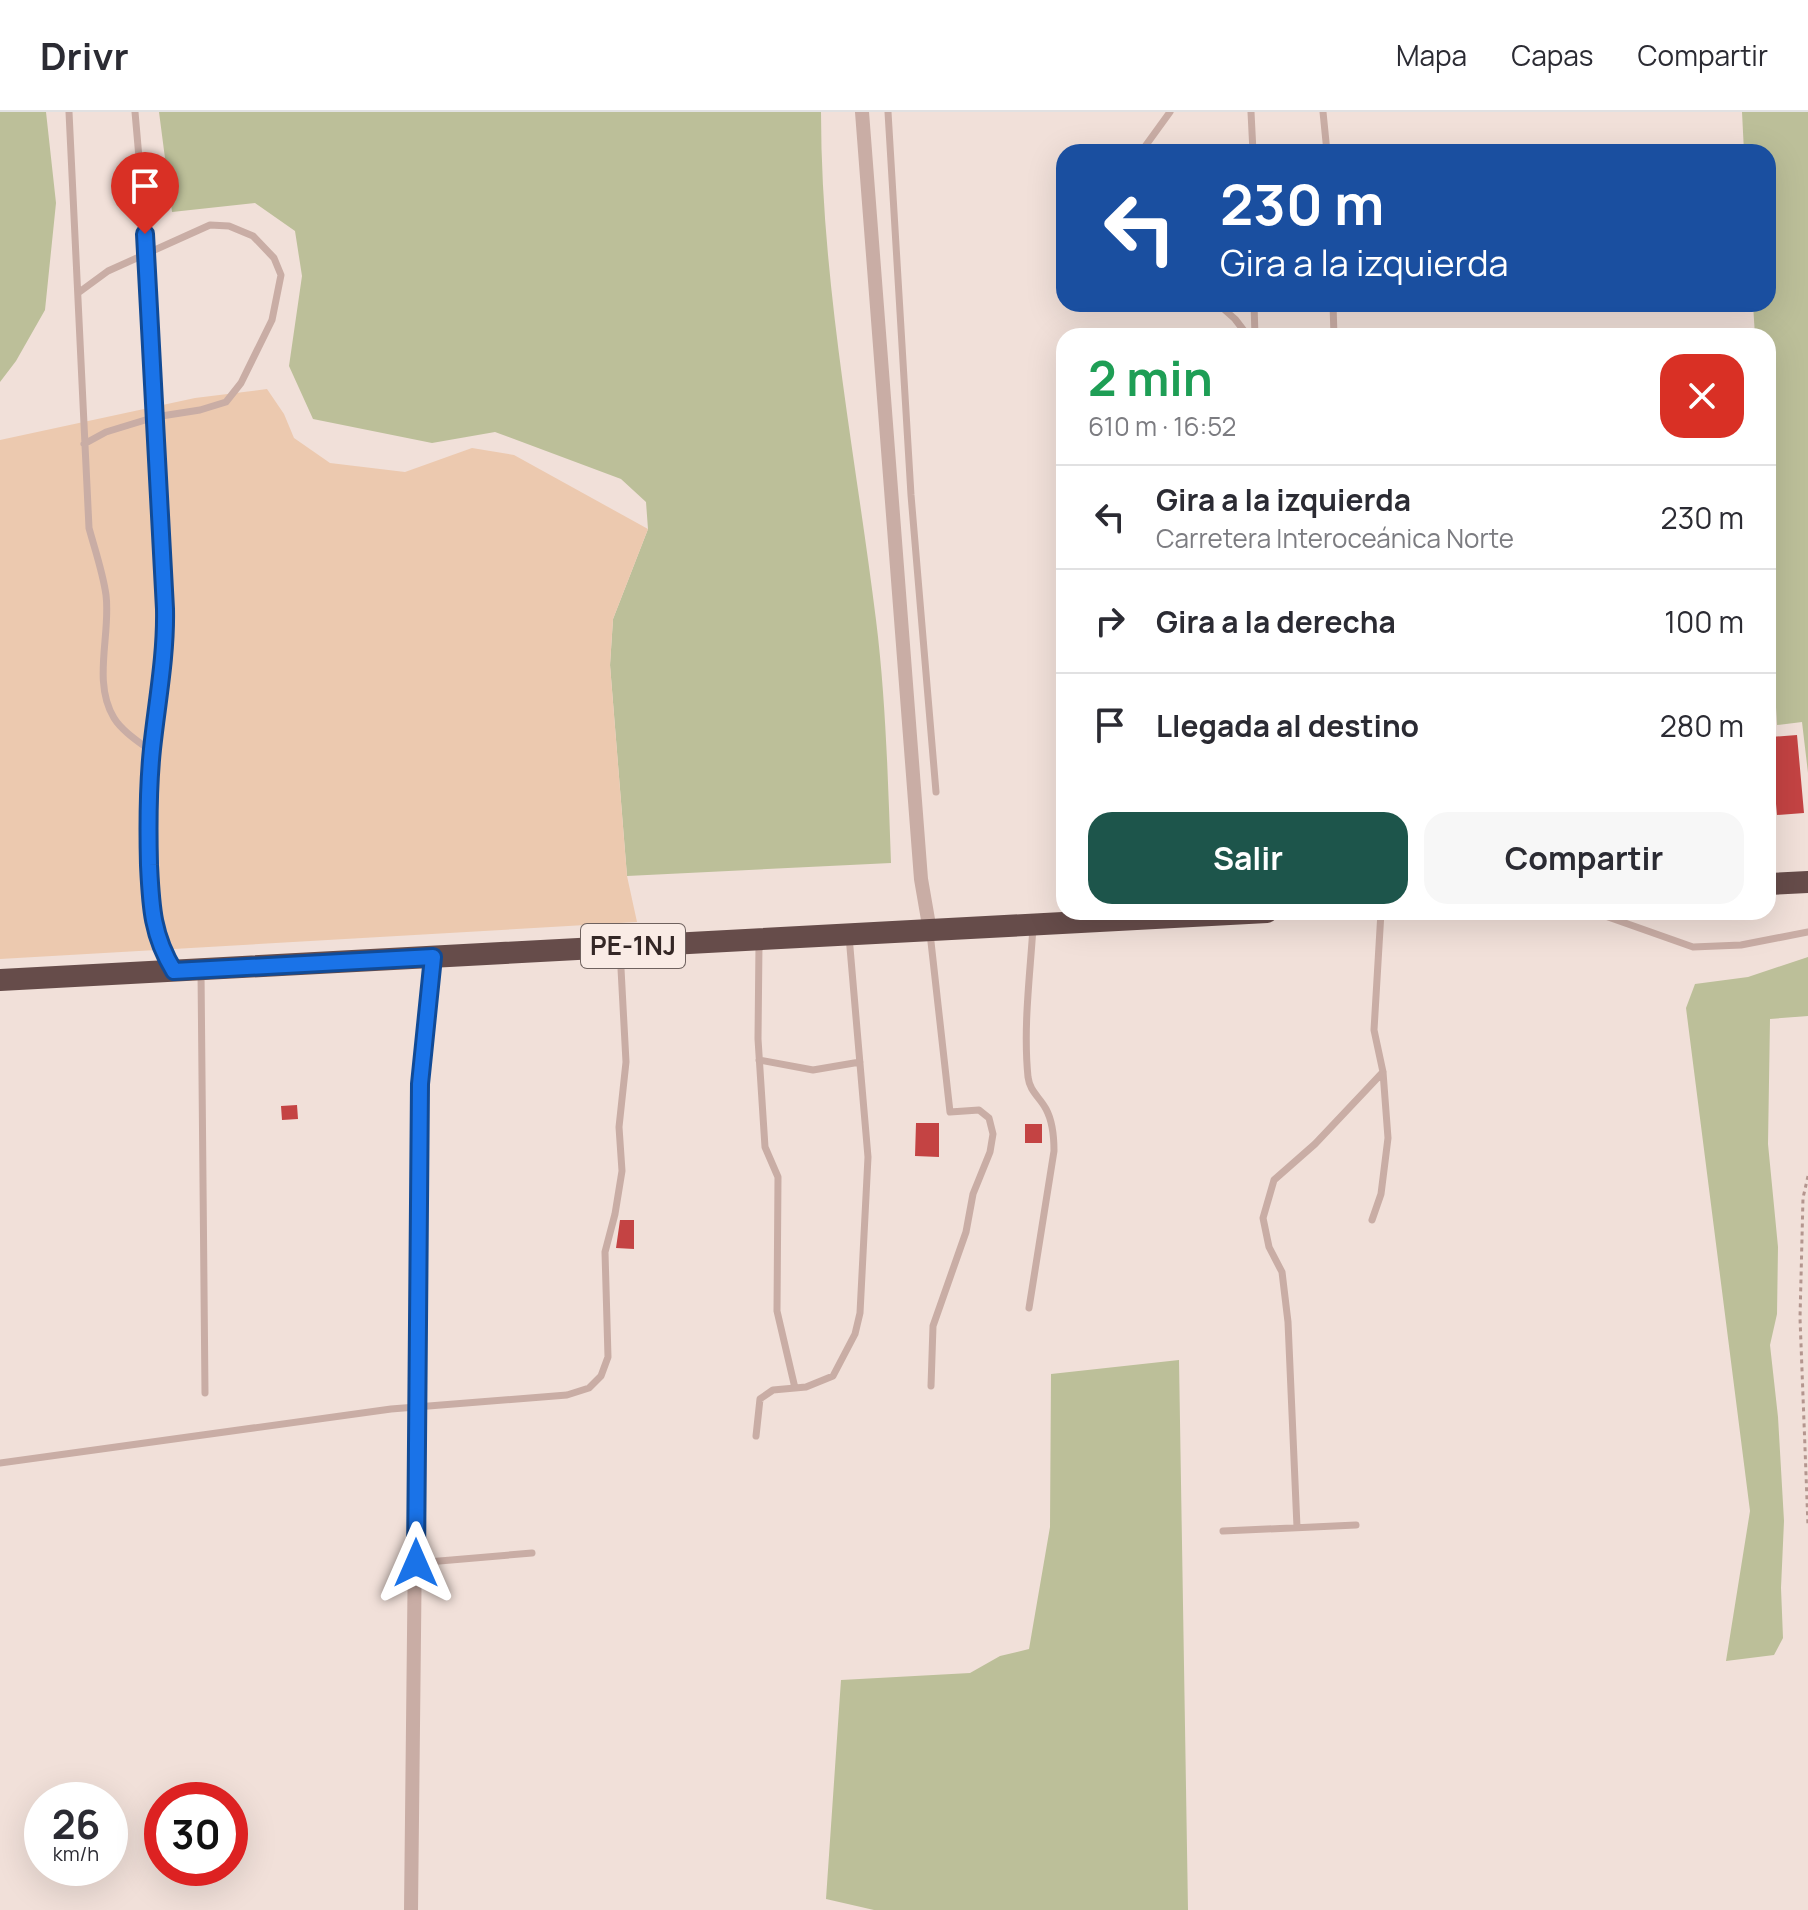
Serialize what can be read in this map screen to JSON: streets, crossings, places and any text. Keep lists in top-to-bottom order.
{
  "streets": {
    "highway": ["PE-1NJ"]
  },
  "page": {
    "header": "Drivr",
    "nav": ["Mapa", "Capas", "Compartir"],
    "turn": ["230 m", "Gira a la izquierda"],
    "heading": ["2 min", "610 m · 16:52"],
    "list": [
      {
        "name": "Gira a la izquierda",
        "note": "Carretera Interoceánica Norte",
        "value": "230 m"
      },
      {
        "name": "Gira a la derecha",
        "value": "100 m"
      },
      {
        "name": "Llegada al destino",
        "value": "280 m"
      }
    ],
    "buttons": ["Salir", "Compartir"],
    "speed": "26 km/h",
    "limit": "30"
  }
}
